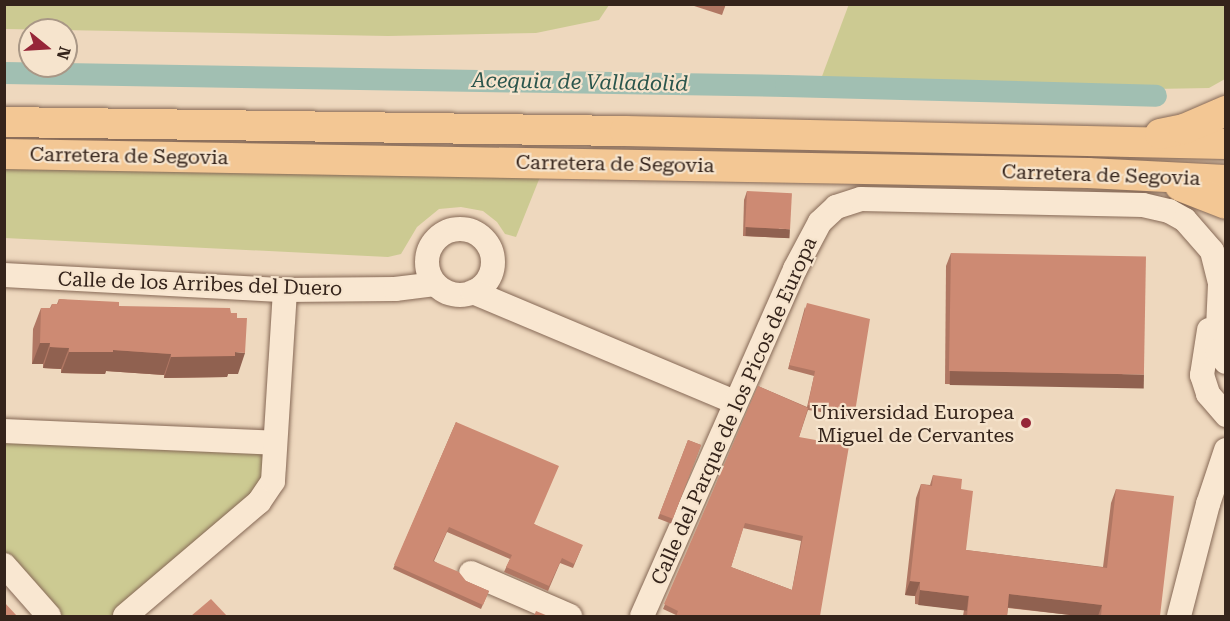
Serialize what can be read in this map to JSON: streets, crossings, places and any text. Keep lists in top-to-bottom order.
{
  "streets": {
    "main road": ["Carretera de Segovia"],
    "street": ["Calle de los Arribes del Duero", "Calle del Parque de los Picos de Europa"]
  },
  "water": ["Acequia de Valladolid"],
  "places": ["Universidad Europea Miguel de Cervantes"],
  "north": "right"
}
